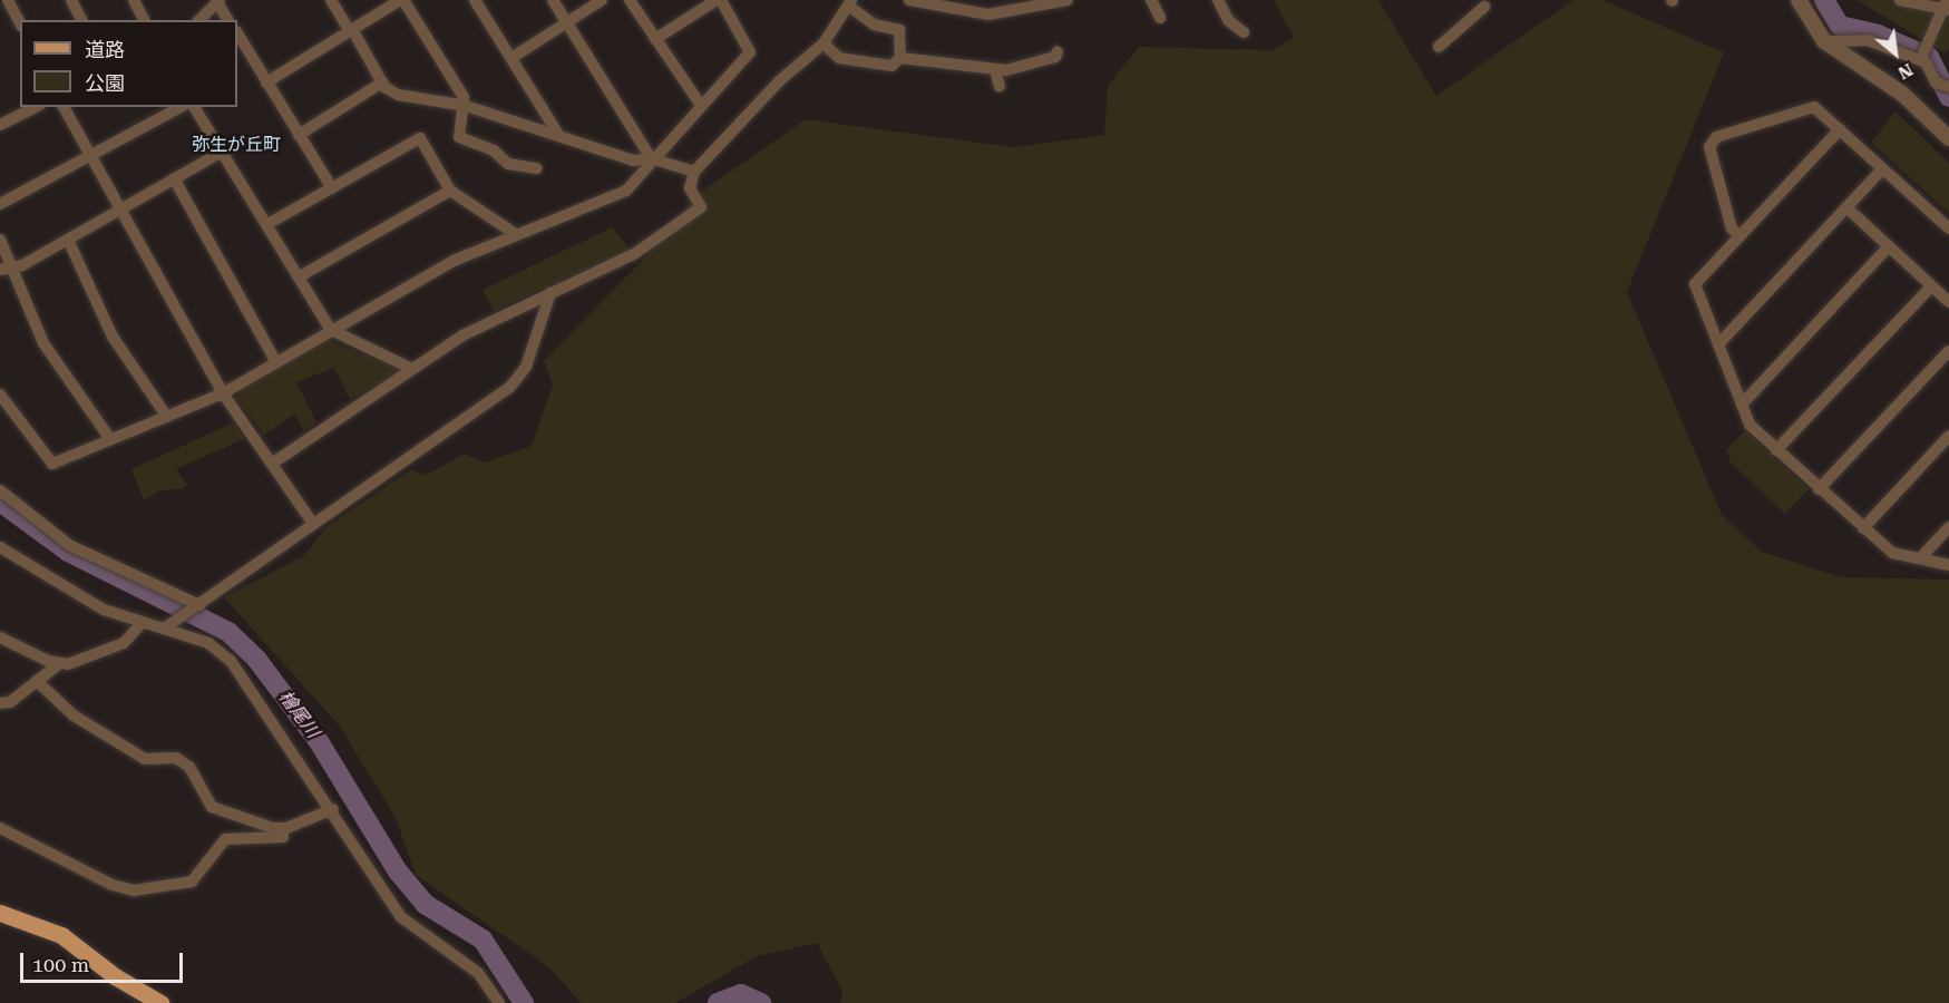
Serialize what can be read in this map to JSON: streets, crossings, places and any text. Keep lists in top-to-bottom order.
{
  "districts": ["弥生が丘町"],
  "water": ["檜尾川"],
  "legend": ["道路", "公園"],
  "scale_bar": "100 m",
  "north": "bottom right"
}
